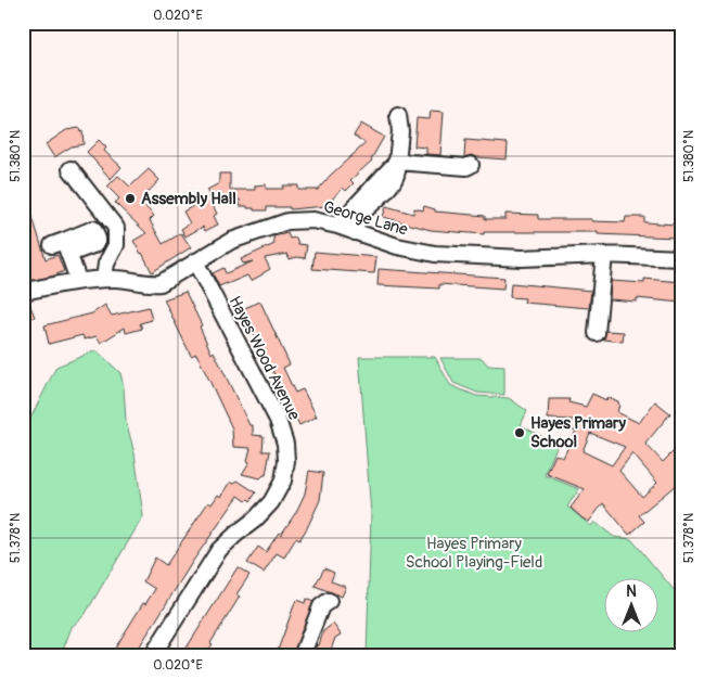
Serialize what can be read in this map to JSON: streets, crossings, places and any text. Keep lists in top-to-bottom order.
{
  "streets": {
    "street": ["George Lane", "Hayes Wood Avenue"]
  },
  "crossings": [
    ["George Lane", "Hayes Wood Avenue"]
  ],
  "parks": ["Hayes Primary School Playing-Field"],
  "places": ["Assembly Hall", "Hayes Primary School"],
  "north": "top",
  "coordinates": ["0.020°E", "51.380°N", "51.378°N"]
}
